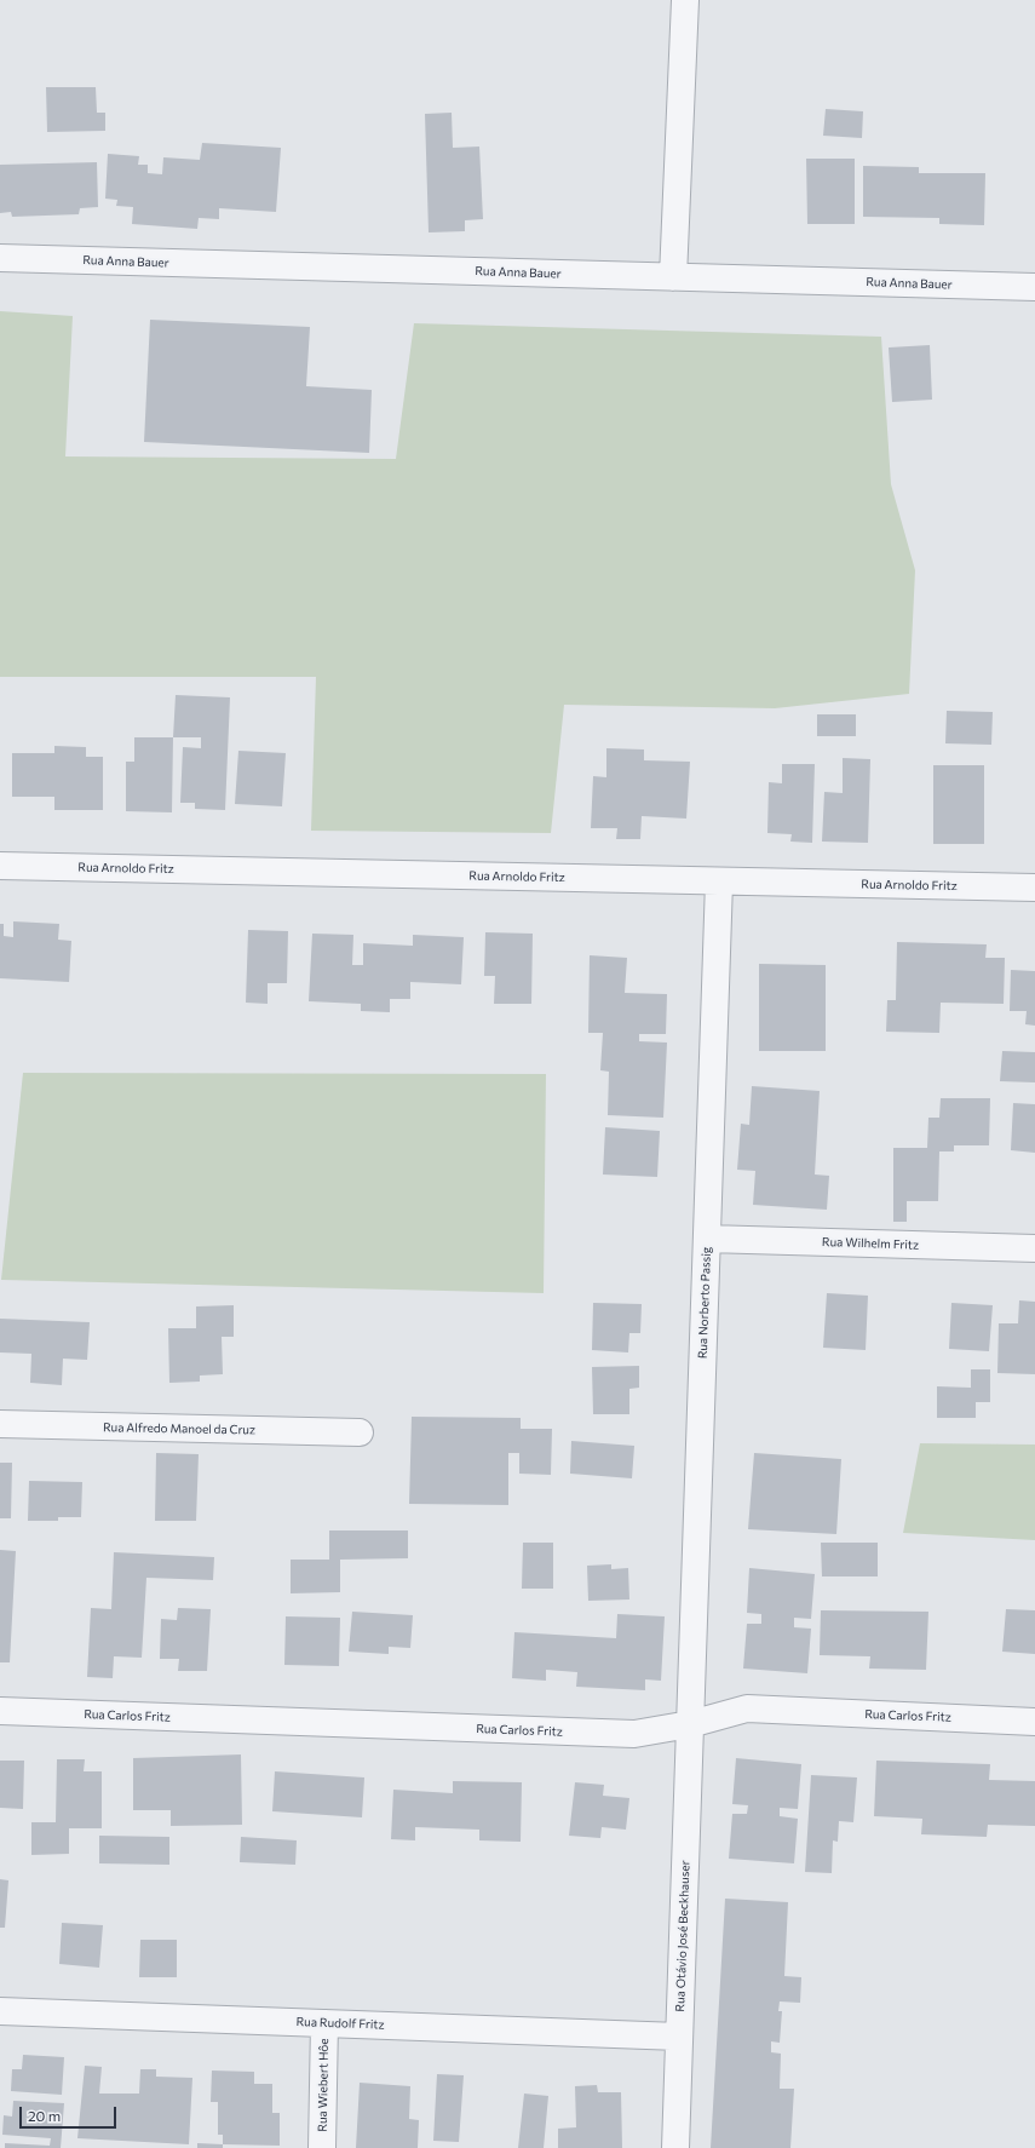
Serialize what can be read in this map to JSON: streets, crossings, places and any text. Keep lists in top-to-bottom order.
{
  "streets": {
    "street": [
      "Rua Anna Bauer",
      "Rua Arnoldo Fritz",
      "Rua Wilhelm Fritz",
      "Rua Norberto Passig",
      "Rua Alfredo Manoel da Cruz",
      "Rua Carlos Fritz",
      "Rua Otávio José Beckhauser",
      "Rua Rudolf Fritz",
      "Rua Wiebert Hôe"
    ]
  },
  "crossings": [
    ["Rua Arnoldo Fritz", "Rua Norberto Passig"],
    ["Rua Wilhelm Fritz", "Rua Norberto Passig"],
    ["Rua Norberto Passig", "Rua Carlos Fritz"],
    ["Rua Norberto Passig", "Rua Otávio José Beckhauser"],
    ["Rua Carlos Fritz", "Rua Otávio José Beckhauser"],
    ["Rua Otávio José Beckhauser", "Rua Rudolf Fritz"],
    ["Rua Rudolf Fritz", "Rua Wiebert Hôe"]
  ],
  "scale_bar": "20 m"
}
